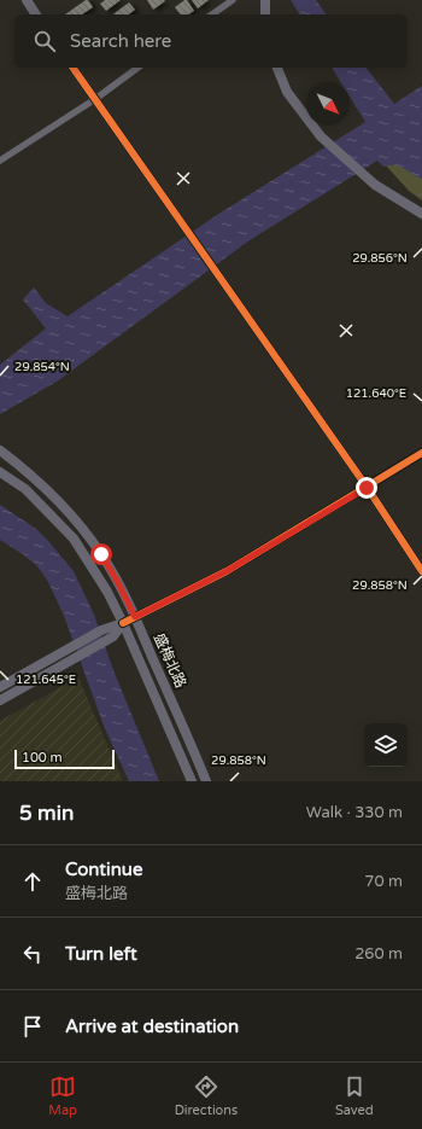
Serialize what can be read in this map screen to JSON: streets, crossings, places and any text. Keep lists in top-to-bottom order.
{
  "streets": {
    "street": ["盛梅北路"]
  },
  "scale_bar": "100 m",
  "north": "bottom right",
  "page": {
    "search": "Search here",
    "scale": "100 m",
    "heading": ["5 min", "Walk · 330 m"],
    "list": [
      ["Continue", "盛梅北路", "70 m"],
      ["Turn left", "260 m"],
      "Arrive at destination"
    ],
    "nav": ["Map", "Directions", "Saved"]
  },
  "coordinates": [
    "29.856°N",
    "29.854°N",
    "121.640°E",
    "29.858°N",
    "121.645°E"
  ]
}
